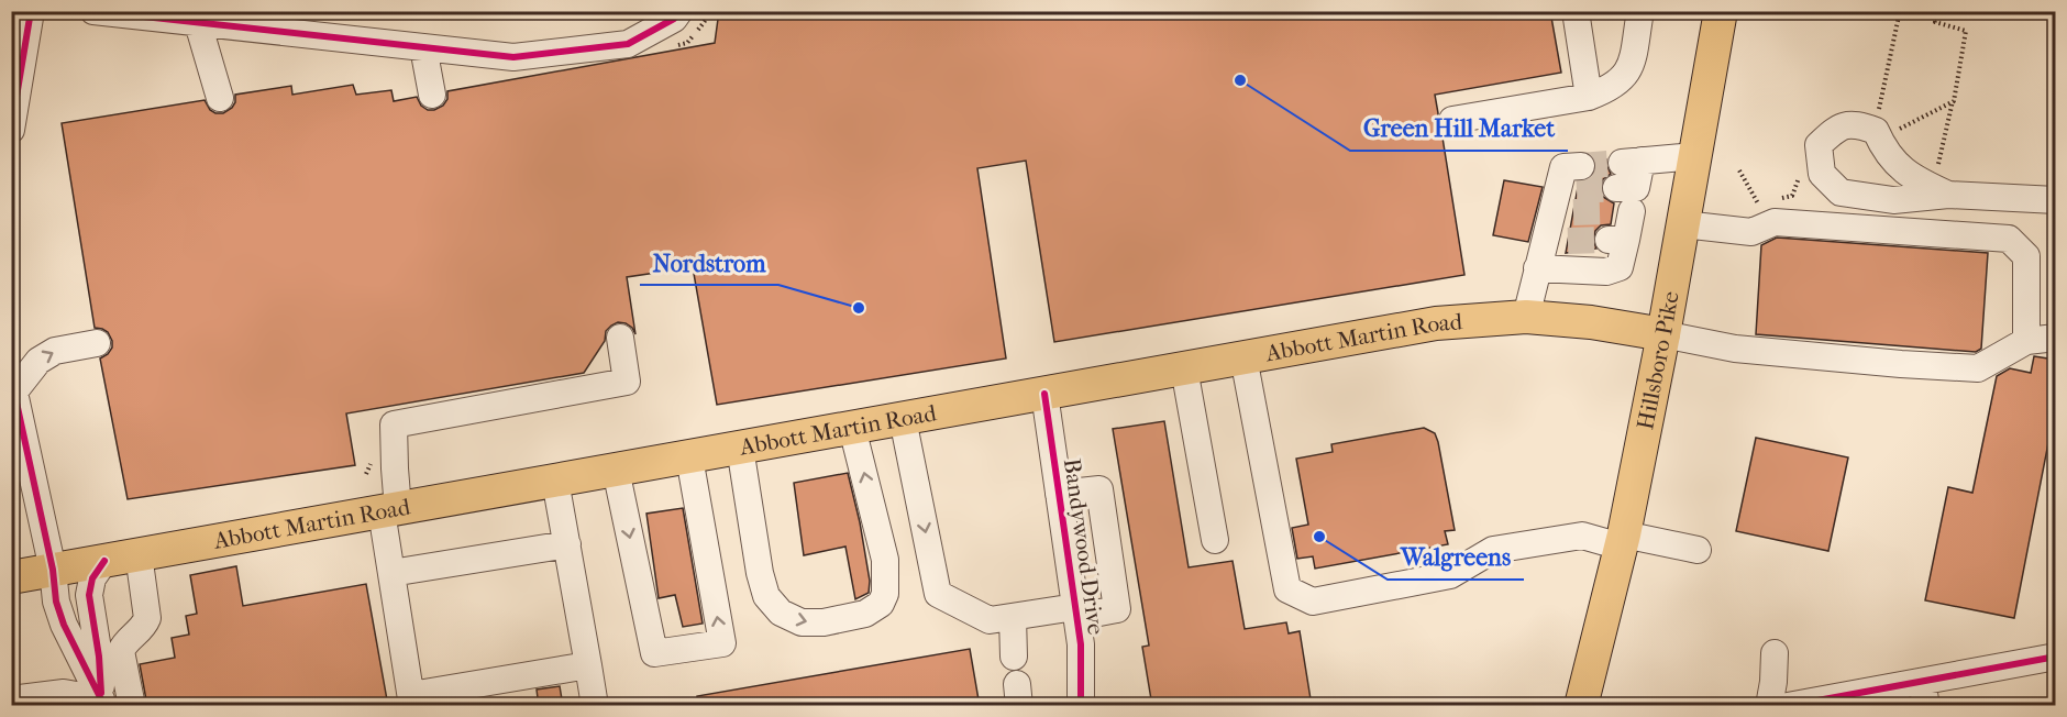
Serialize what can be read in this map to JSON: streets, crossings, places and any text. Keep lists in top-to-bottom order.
{
  "streets": {
    "main road": ["Abbott Martin Road", "Hillsboro Pike"],
    "street": ["Bandywood Drive"]
  },
  "crossings": [
    ["Abbott Martin Road", "Hillsboro Pike"],
    ["Abbott Martin Road", "Bandywood Drive"]
  ],
  "places": ["Green Hill Market", "Nordstrom", "Walgreens"]
}
